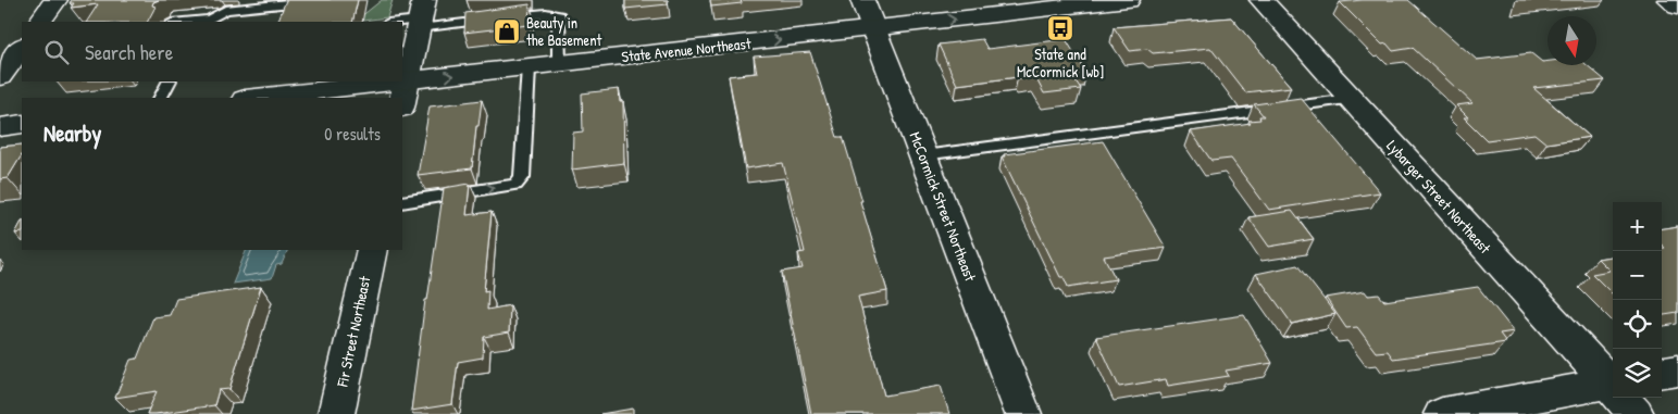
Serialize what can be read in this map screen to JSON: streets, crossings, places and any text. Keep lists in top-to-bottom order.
{
  "streets": {
    "street": [
      "State Avenue Northeast",
      "Lybarger Street Northeast",
      "McCormick Street Northeast",
      "Fir Street Northeast"
    ]
  },
  "crossings": [
    ["State Avenue Northeast", "McCormick Street Northeast"]
  ],
  "one_way": ["State Avenue Northeast"],
  "places": {
    "bus stop": ["State and McCormick [wb]"],
    "shop": ["Beauty in the Basement"]
  },
  "north": "bottom",
  "page": {
    "search": "Search here",
    "heading": ["Nearby", "0 results"],
    "map_buttons": ["+", "−"]
  }
}
